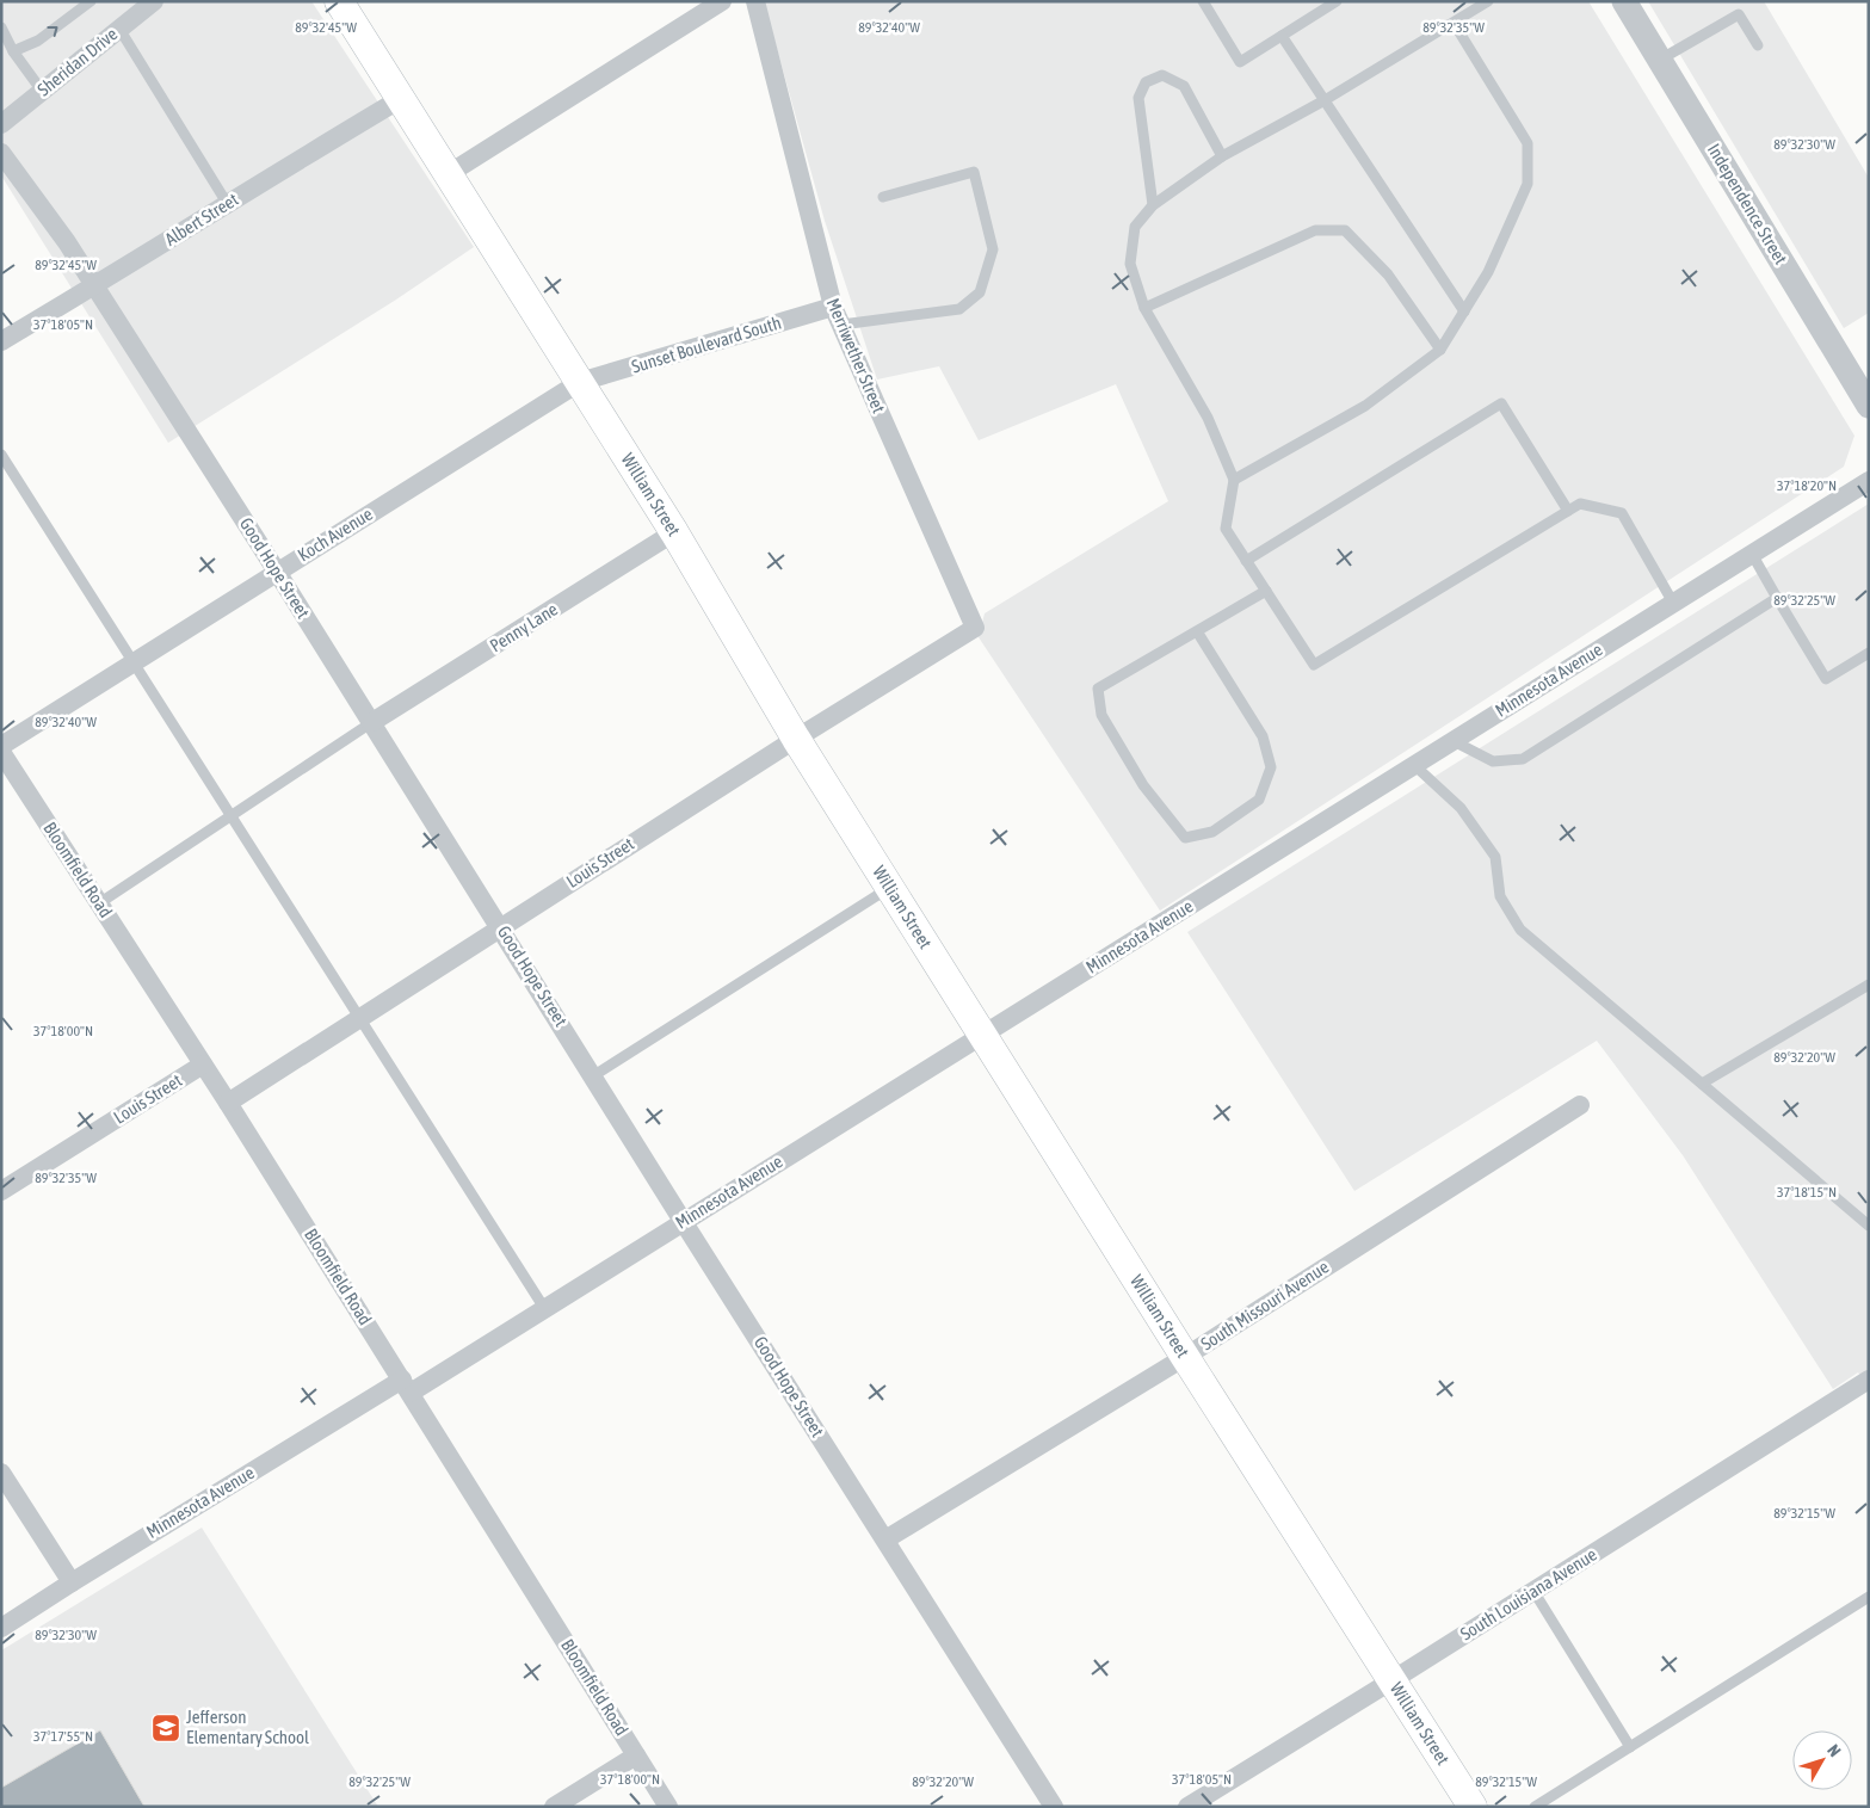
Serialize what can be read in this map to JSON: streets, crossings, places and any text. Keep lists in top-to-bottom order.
{
  "streets": {
    "main road": ["William Street"],
    "street": [
      "Sheridan Drive",
      "Independence Street",
      "Albert Street",
      "Sunset Boulevard South",
      "Merriwether Street",
      "Koch Avenue",
      "Good Hope Street",
      "Penny Lane",
      "Minnesota Avenue",
      "Louis Street",
      "Bloomfield Road",
      "South Missouri Avenue",
      "South Louisiana Avenue"
    ]
  },
  "crossings": [
    ["Albert Street", "William Street"],
    ["Albert Street", "Good Hope Street"],
    ["Sunset Boulevard South", "Merriwether Street"],
    ["Sunset Boulevard South", "William Street"],
    ["Sunset Boulevard South", "Koch Avenue"],
    ["Merriwether Street", "Louis Street"],
    ["William Street", "Koch Avenue"],
    ["William Street", "Penny Lane"],
    ["William Street", "Minnesota Avenue"],
    ["William Street", "Louis Street"],
    ["William Street", "South Missouri Avenue"],
    ["William Street", "South Louisiana Avenue"],
    ["Koch Avenue", "Good Hope Street"],
    ["Good Hope Street", "Penny Lane"],
    ["Good Hope Street", "Minnesota Avenue"],
    ["Good Hope Street", "Louis Street"],
    ["Good Hope Street", "South Missouri Avenue"],
    ["Minnesota Avenue", "Bloomfield Road"],
    ["Louis Street", "Bloomfield Road"]
  ],
  "places": {
    "school or university": ["Jefferson Elementary School"]
  },
  "north": "top right",
  "coordinates": [
    "89°32'40\"W",
    "89°32'45\"W",
    "89°32'35\"W",
    "89°32'30\"W",
    "37°18'05\"N",
    "37°18'20\"N",
    "89°32'25\"W",
    "37°18'00\"N",
    "89°32'20\"W",
    "37°18'15\"N",
    "89°32'15\"W",
    "37°17'55\"N"
  ]
}
